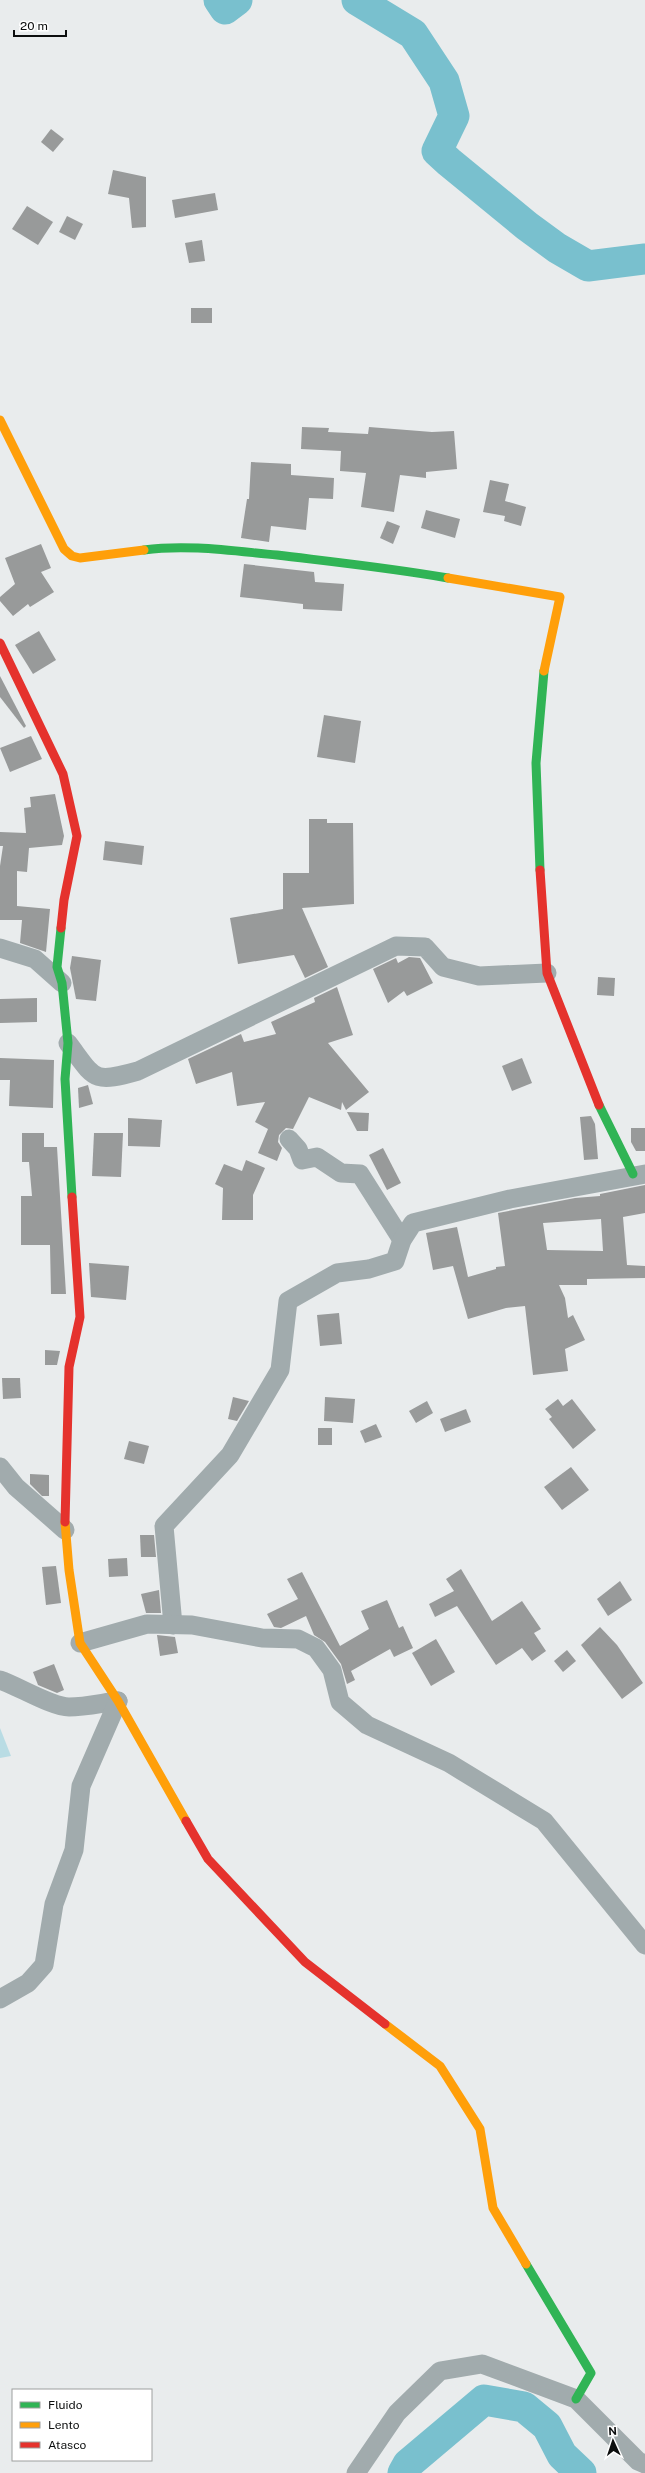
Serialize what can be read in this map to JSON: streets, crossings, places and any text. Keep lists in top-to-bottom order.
{
  "legend": ["Fluido", "Lento", "Atasco"],
  "scale_bar": "20 m",
  "north": "top"
}
